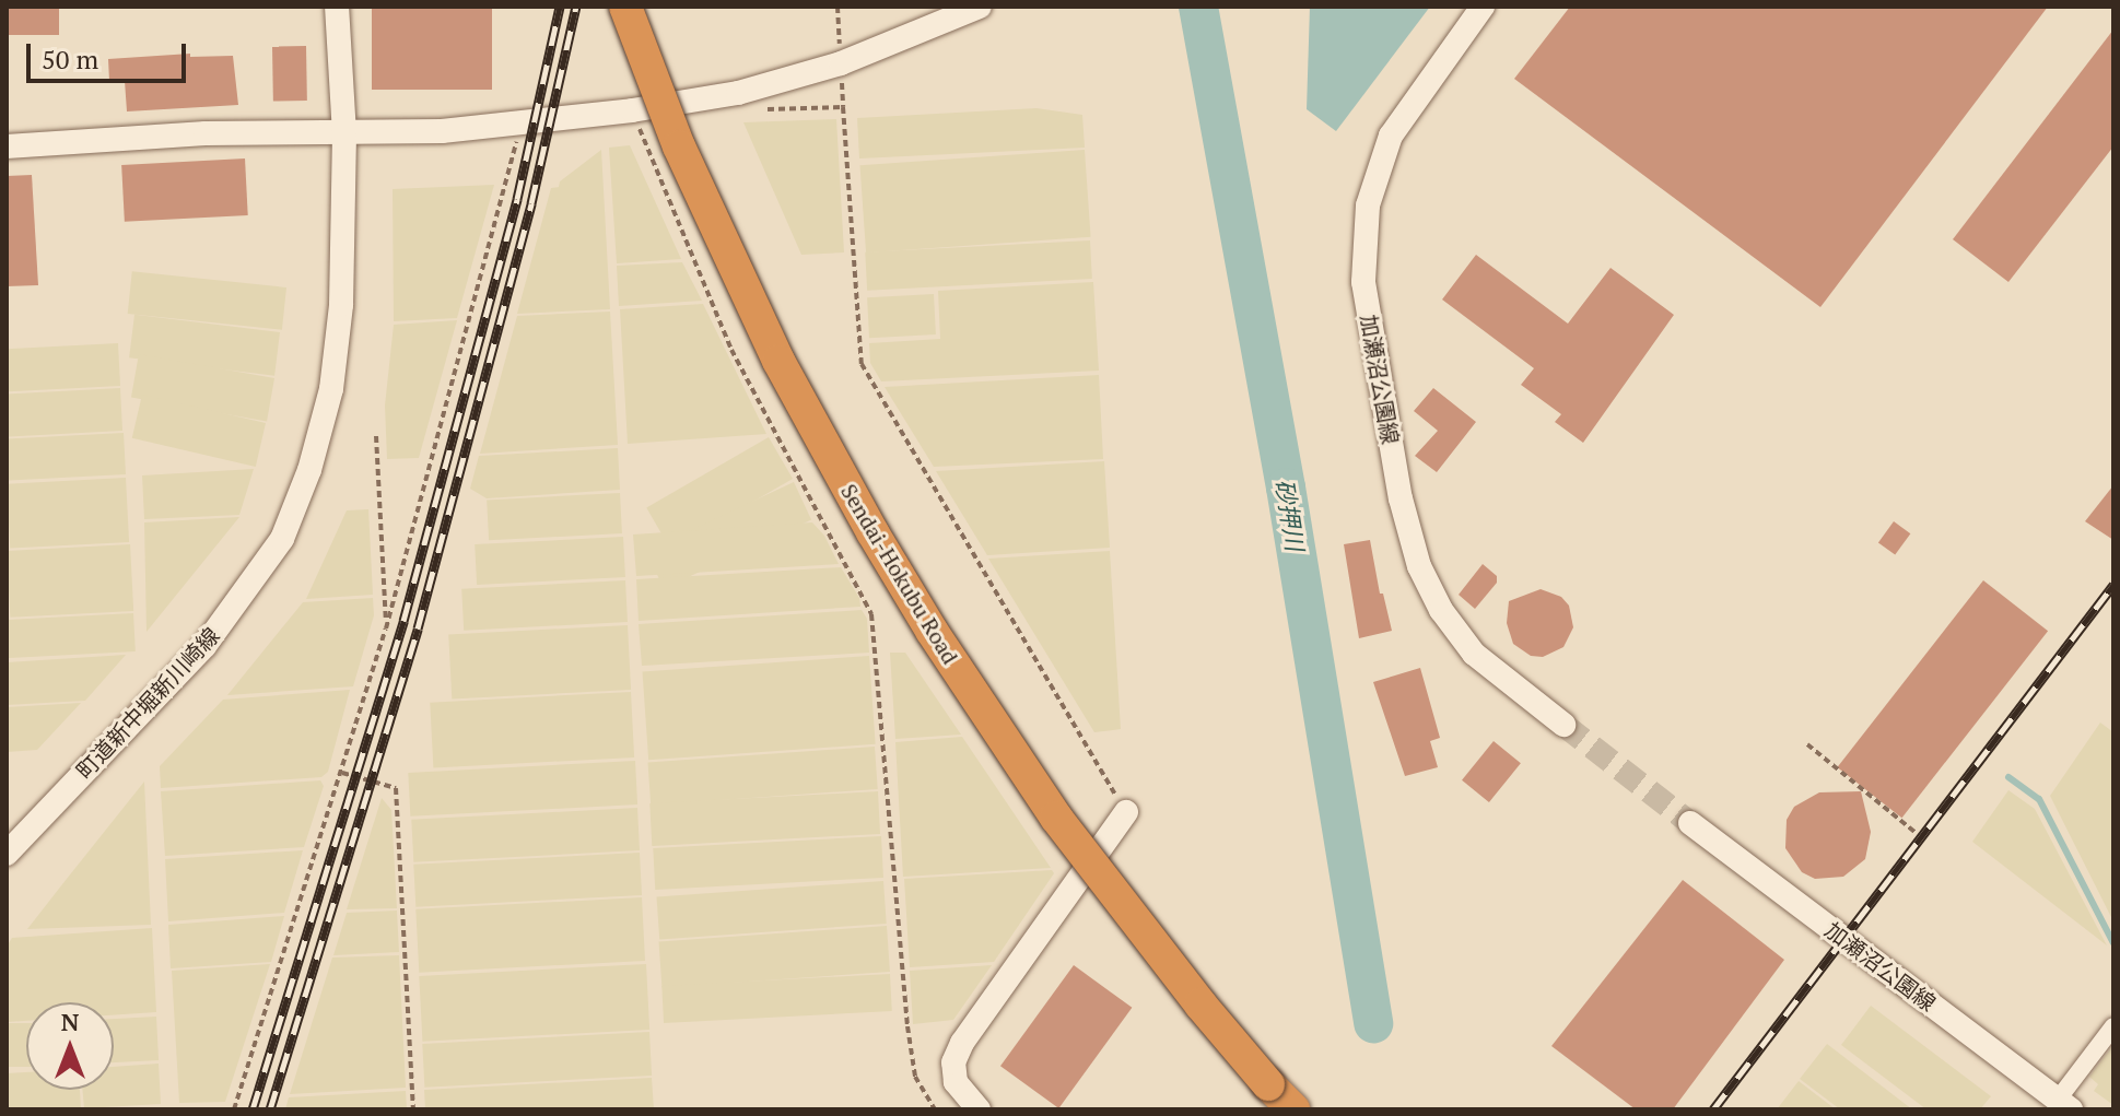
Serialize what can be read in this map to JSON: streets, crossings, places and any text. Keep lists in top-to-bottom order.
{
  "streets": {
    "highway": ["Sendai-Hokubu Road"],
    "street": ["加瀬沼公園線", "町道新中堀新川崎線"]
  },
  "water": ["砂押川"],
  "scale_bar": "50 m",
  "north": "top"
}
